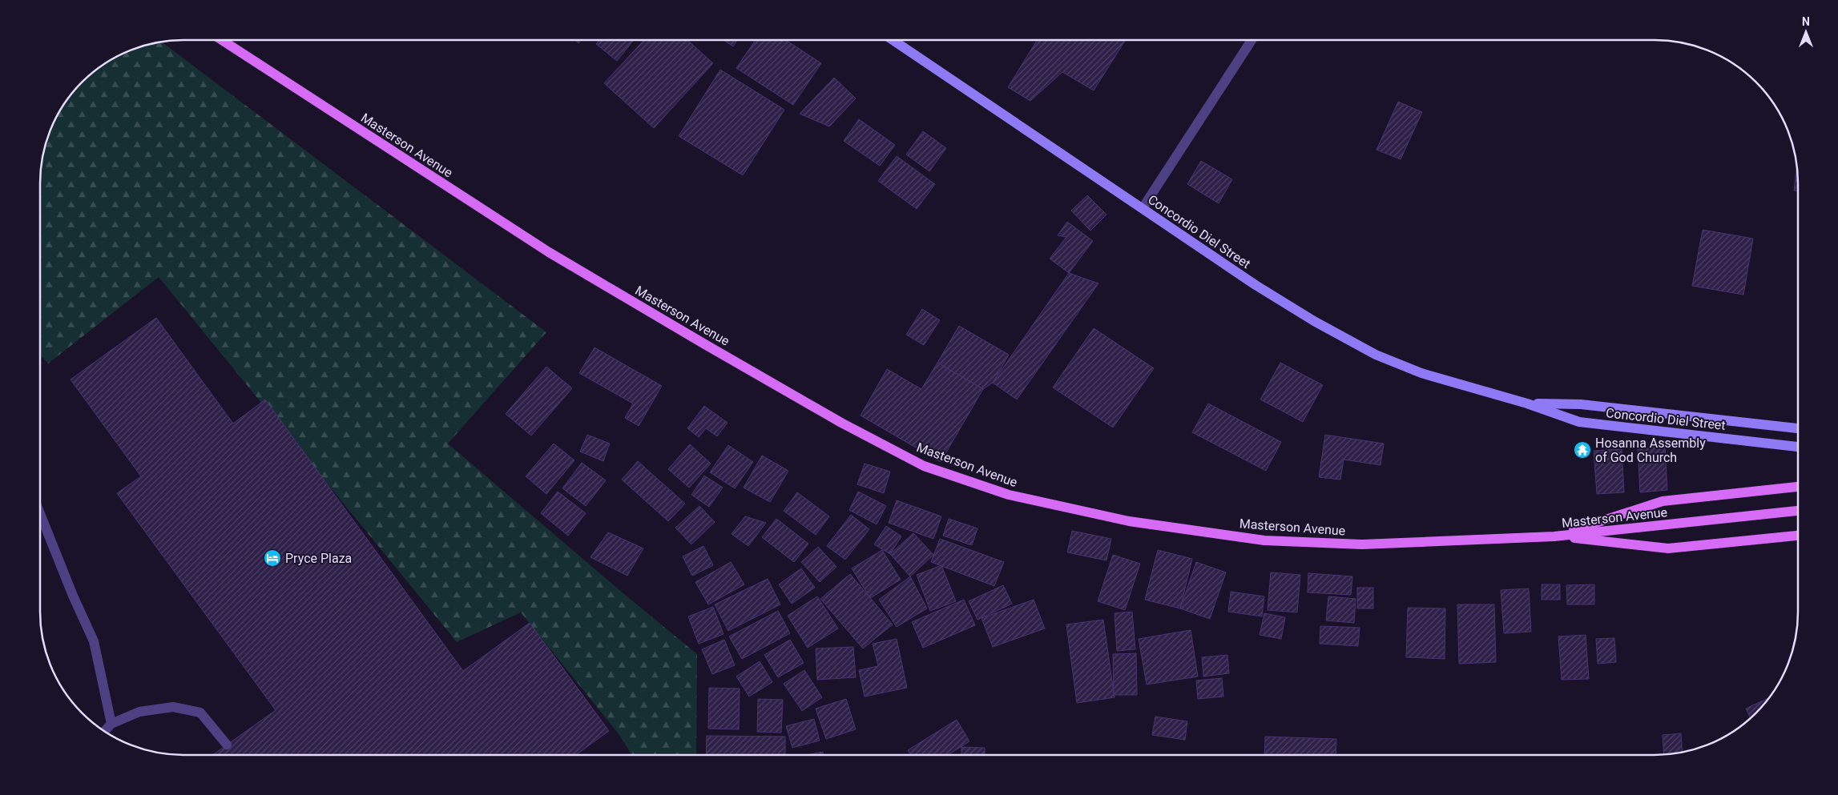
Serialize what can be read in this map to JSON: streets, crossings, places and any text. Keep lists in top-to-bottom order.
{
  "streets": {
    "main road": ["Masterson Avenue", "Concordio Diel Street"]
  },
  "places": {
    "temple": ["Hosanna Assembly of God Church"],
    "hotel": ["Pryce Plaza"]
  },
  "north": "top"
}
